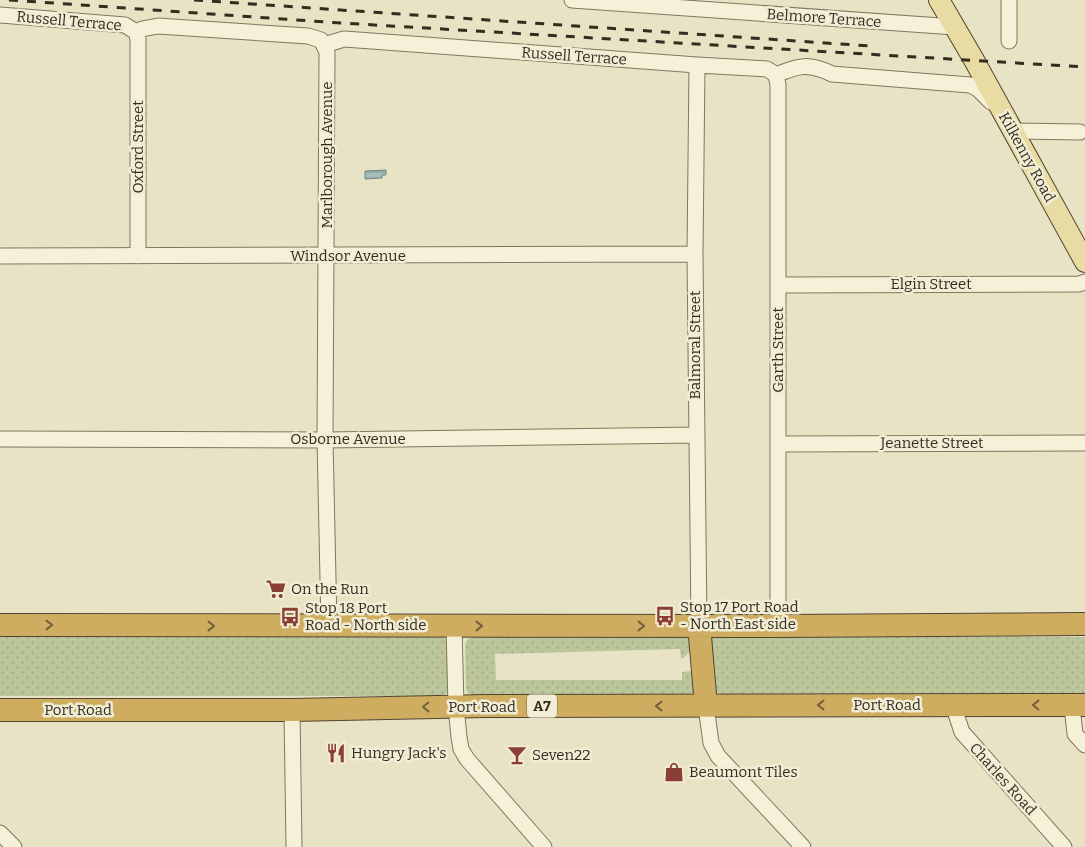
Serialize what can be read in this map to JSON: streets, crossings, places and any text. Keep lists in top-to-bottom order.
{
  "streets": {
    "highway": ["Port Road", "A7"],
    "main road": ["Kilkenny Road"],
    "street": [
      "Belmore Terrace",
      "Russell Terrace",
      "Oxford Street",
      "Marlborough Avenue",
      "Windsor Avenue",
      "Elgin Street",
      "Balmoral Street",
      "Garth Street",
      "Osborne Avenue",
      "Jeanette Street",
      "Charles Road"
    ]
  },
  "crossings": [
    ["Belmore Terrace", "Kilkenny Road"],
    ["Russell Terrace", "Oxford Street"],
    ["Russell Terrace", "Marlborough Avenue"],
    ["Russell Terrace", "Balmoral Street"],
    ["Russell Terrace", "Garth Street"],
    ["Oxford Street", "Windsor Avenue"],
    ["Marlborough Avenue", "Windsor Avenue"],
    ["Marlborough Avenue", "Osborne Avenue"],
    ["Windsor Avenue", "Balmoral Street"],
    ["Elgin Street", "Garth Street"],
    ["Balmoral Street", "Osborne Avenue"],
    ["Garth Street", "Jeanette Street"],
    ["Port Road", "Charles Road"]
  ],
  "places": {
    "supermarket": ["On the Run"],
    "bus stop": ["Stop 17 Port Road - North East side", "Stop 18 Port Road - North side"],
    "restaurant": ["Hungry Jack's"],
    "bar": ["Seven22"],
    "shop": ["Beaumont Tiles"]
  }
}
